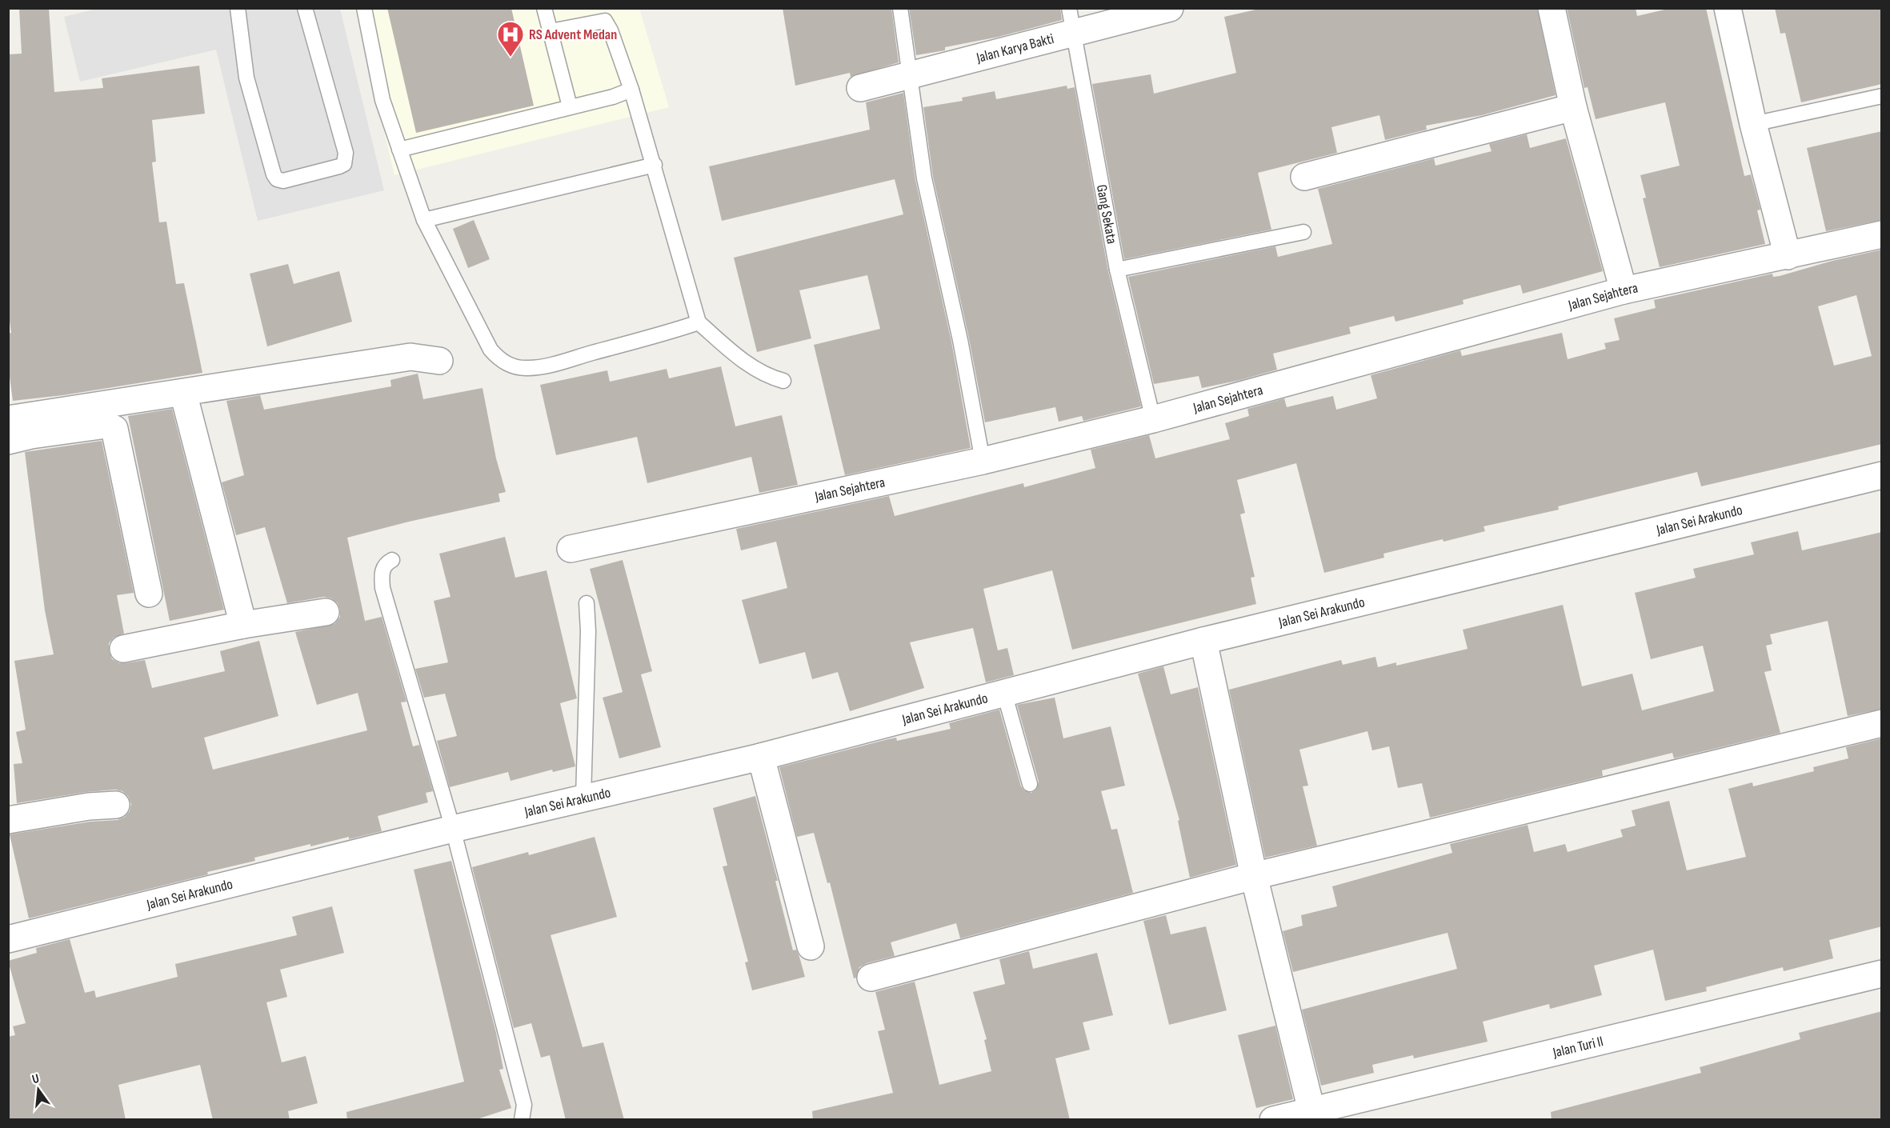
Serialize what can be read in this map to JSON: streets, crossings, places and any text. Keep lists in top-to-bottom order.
{
  "streets": {
    "street": [
      "Jalan Karya Bakti",
      "Jalan Sejahtera",
      "Jalan Sei Arakundo",
      "Jalan Turi II"
    ],
    "lane": ["Gang Sekata"]
  },
  "crossings": [
    ["Jalan Karya Bakti", "Gang Sekata"],
    ["Gang Sekata", "Jalan Sejahtera"]
  ],
  "places": {
    "hospital": ["RS Advent Medan"]
  },
  "north": "top"
}
